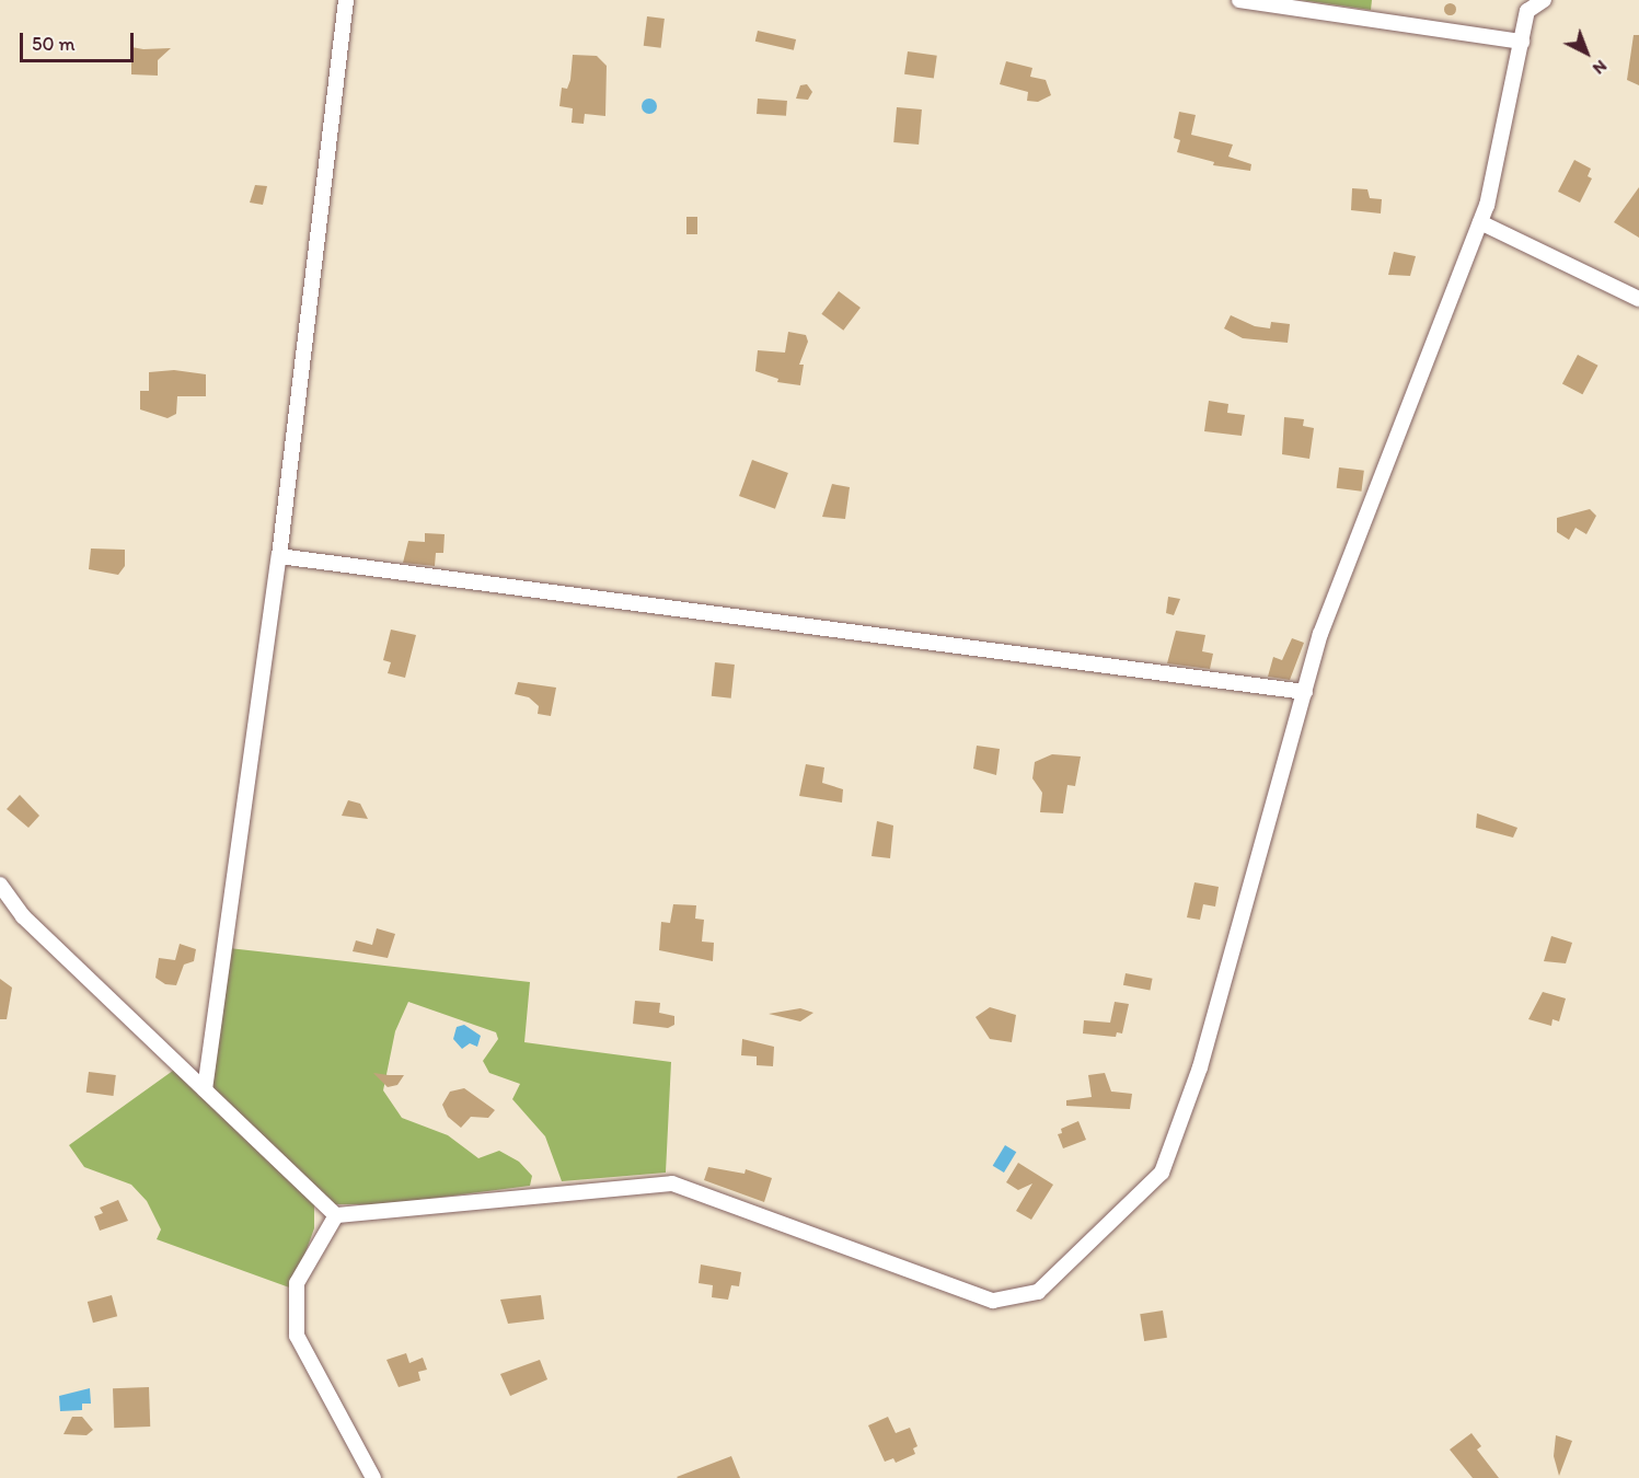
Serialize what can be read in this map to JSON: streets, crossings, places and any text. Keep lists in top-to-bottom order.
{
  "scale_bar": "50 m",
  "north": "bottom right"
}
